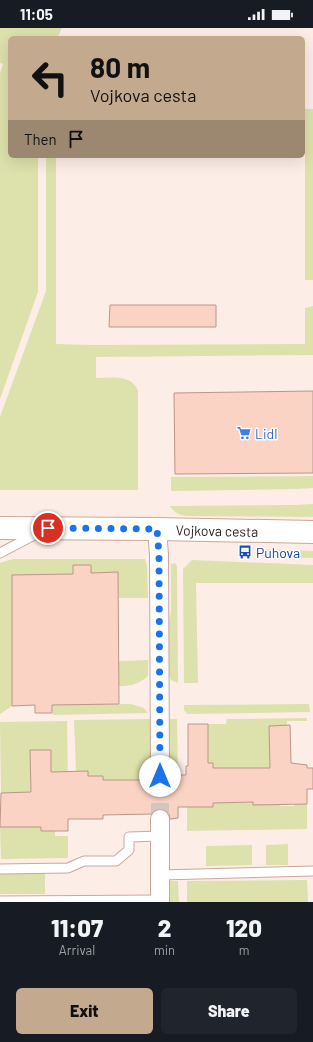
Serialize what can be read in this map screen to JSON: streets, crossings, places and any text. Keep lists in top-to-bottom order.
{
  "streets": {
    "street": ["Vojkova cesta"]
  },
  "places": {
    "supermarket": ["Lidl"],
    "bus stop": ["Puhova"]
  },
  "page": {
    "status": "11:05",
    "turn": ["80 m", "Vojkova cesta"],
    "then": "Then",
    "eta": [
      "11:07",
      "Arrival",
      "2",
      "min",
      "120",
      "m"
    ],
    "buttons": ["Exit", "Share"]
  }
}
